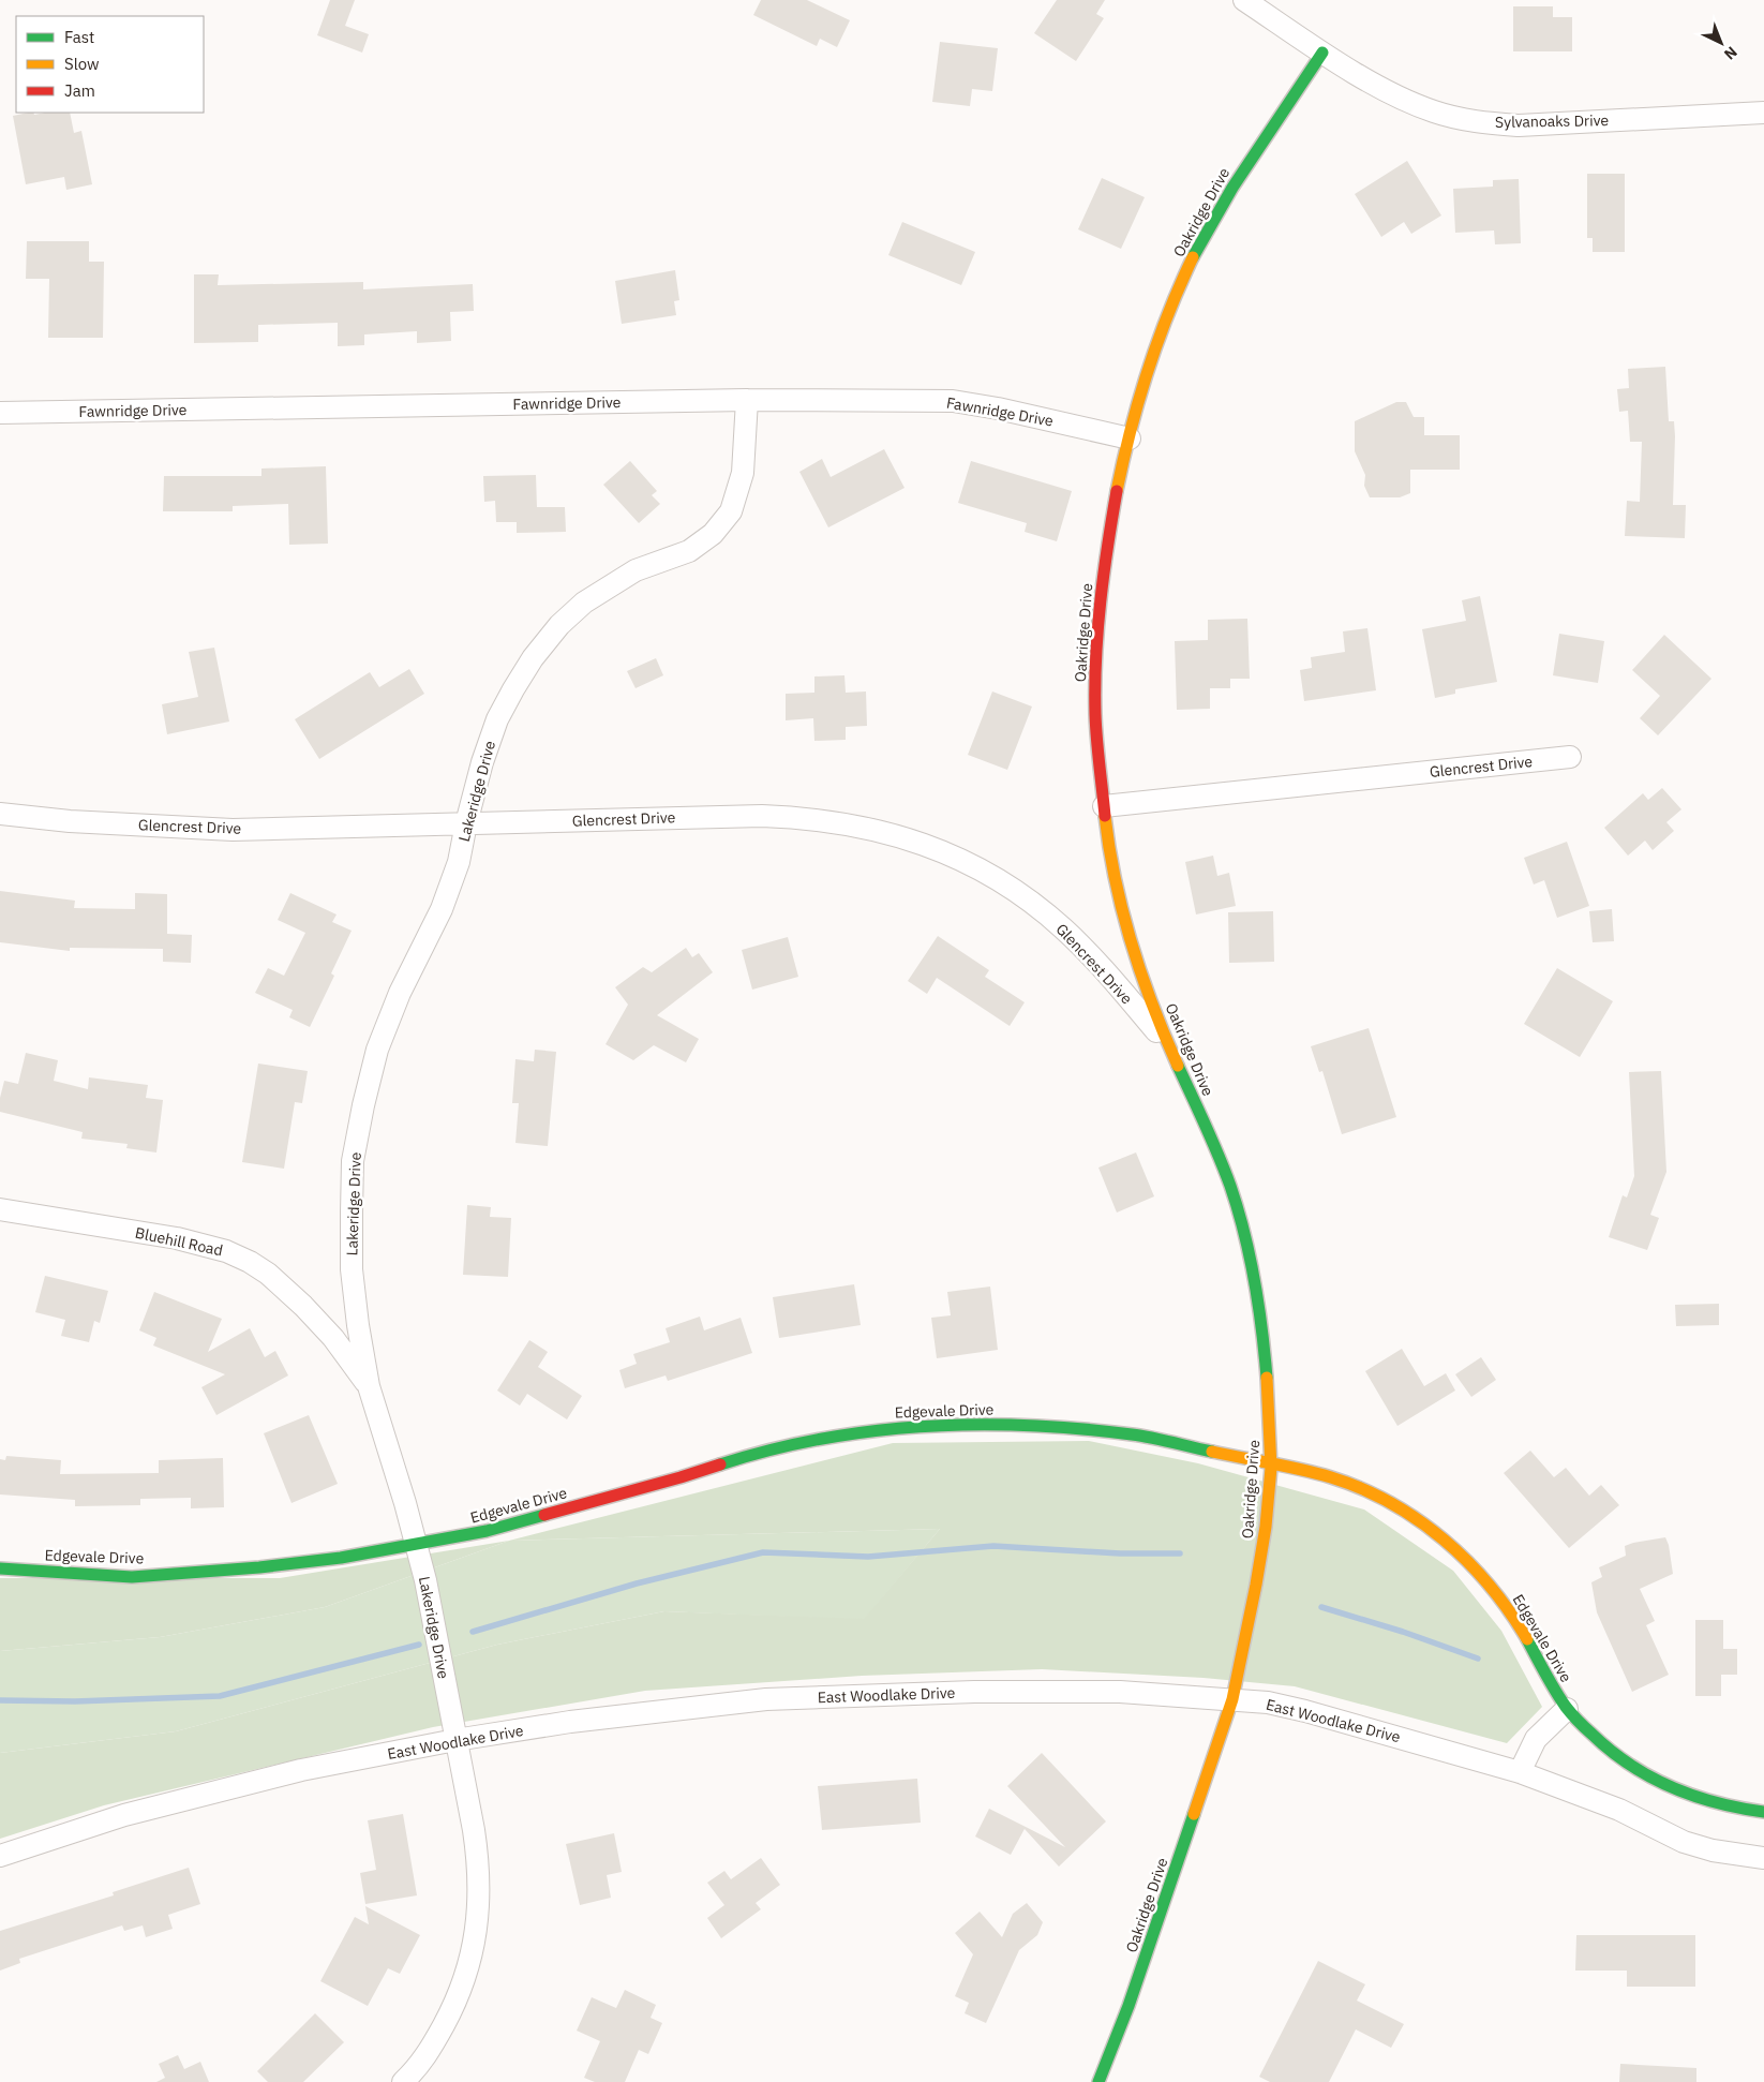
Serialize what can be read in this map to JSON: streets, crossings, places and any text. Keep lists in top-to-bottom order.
{
  "streets": {
    "street": [
      "Sylvanoaks Drive",
      "Oakridge Drive",
      "Fawnridge Drive",
      "Glencrest Drive",
      "Lakeridge Drive",
      "Bluehill Road",
      "Edgevale Drive",
      "East Woodlake Drive"
    ]
  },
  "crossings": [
    ["Sylvanoaks Drive", "Oakridge Drive"],
    ["Oakridge Drive", "Fawnridge Drive"],
    ["Oakridge Drive", "Glencrest Drive"],
    ["Oakridge Drive", "Edgevale Drive"],
    ["Oakridge Drive", "East Woodlake Drive"],
    ["Fawnridge Drive", "Lakeridge Drive"],
    ["Glencrest Drive", "Lakeridge Drive"],
    ["Lakeridge Drive", "Bluehill Road"],
    ["Lakeridge Drive", "Edgevale Drive"],
    ["Lakeridge Drive", "East Woodlake Drive"]
  ],
  "legend": ["Fast", "Slow", "Jam"],
  "north": "bottom right"
}
